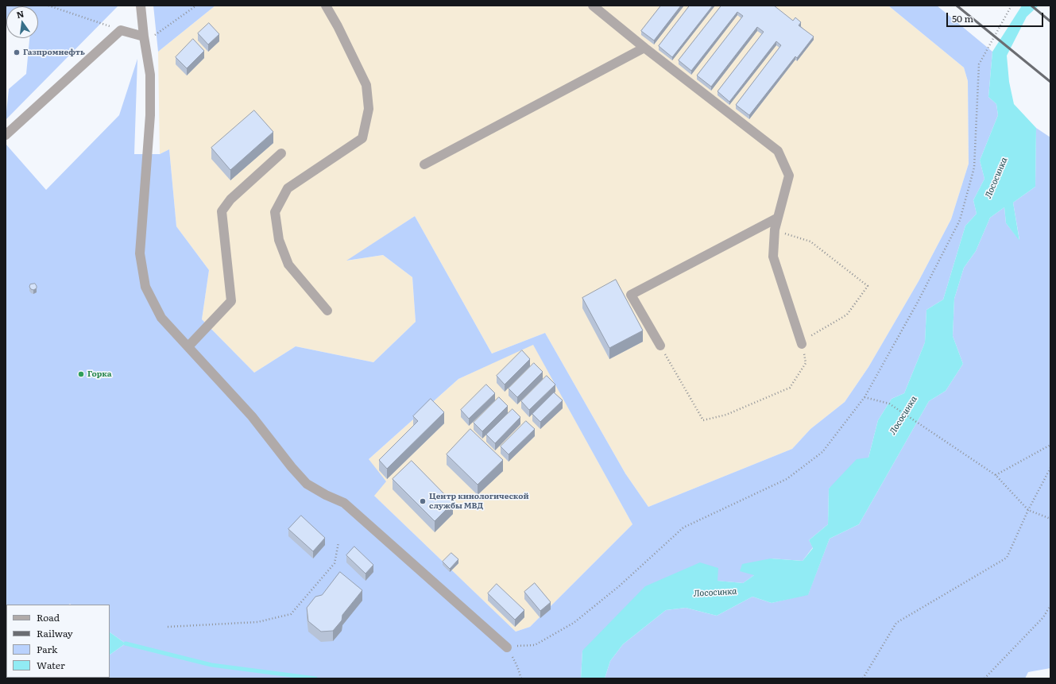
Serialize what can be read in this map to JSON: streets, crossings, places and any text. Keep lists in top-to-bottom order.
{
  "water": ["Лососинка"],
  "places": ["Газпромнефть", "Горка", "Центр кинологической службы МВД"],
  "legend": [
    "Road",
    "Railway",
    "Park",
    "Water"
  ],
  "scale_bar": "50 m",
  "north": "top"
}
